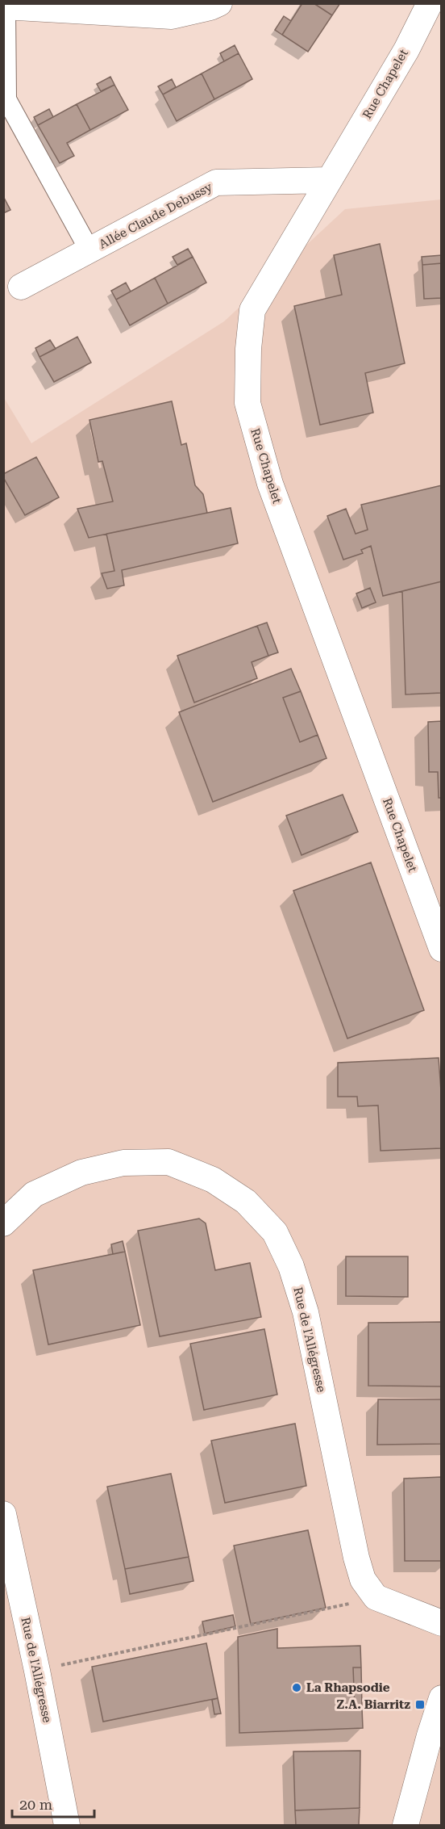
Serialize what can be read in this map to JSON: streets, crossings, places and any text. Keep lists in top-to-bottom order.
{
  "streets": {
    "street": ["Rue Chapelet", "Allée Claude Debussy", "Rue de l'Allégresse"]
  },
  "crossings": [
    ["Rue Chapelet", "Allée Claude Debussy"]
  ],
  "places": {
    "other": ["La Rhapsodie"],
    "transit": ["Z.A. Biarritz"]
  },
  "scale_bar": "20 m"
}
